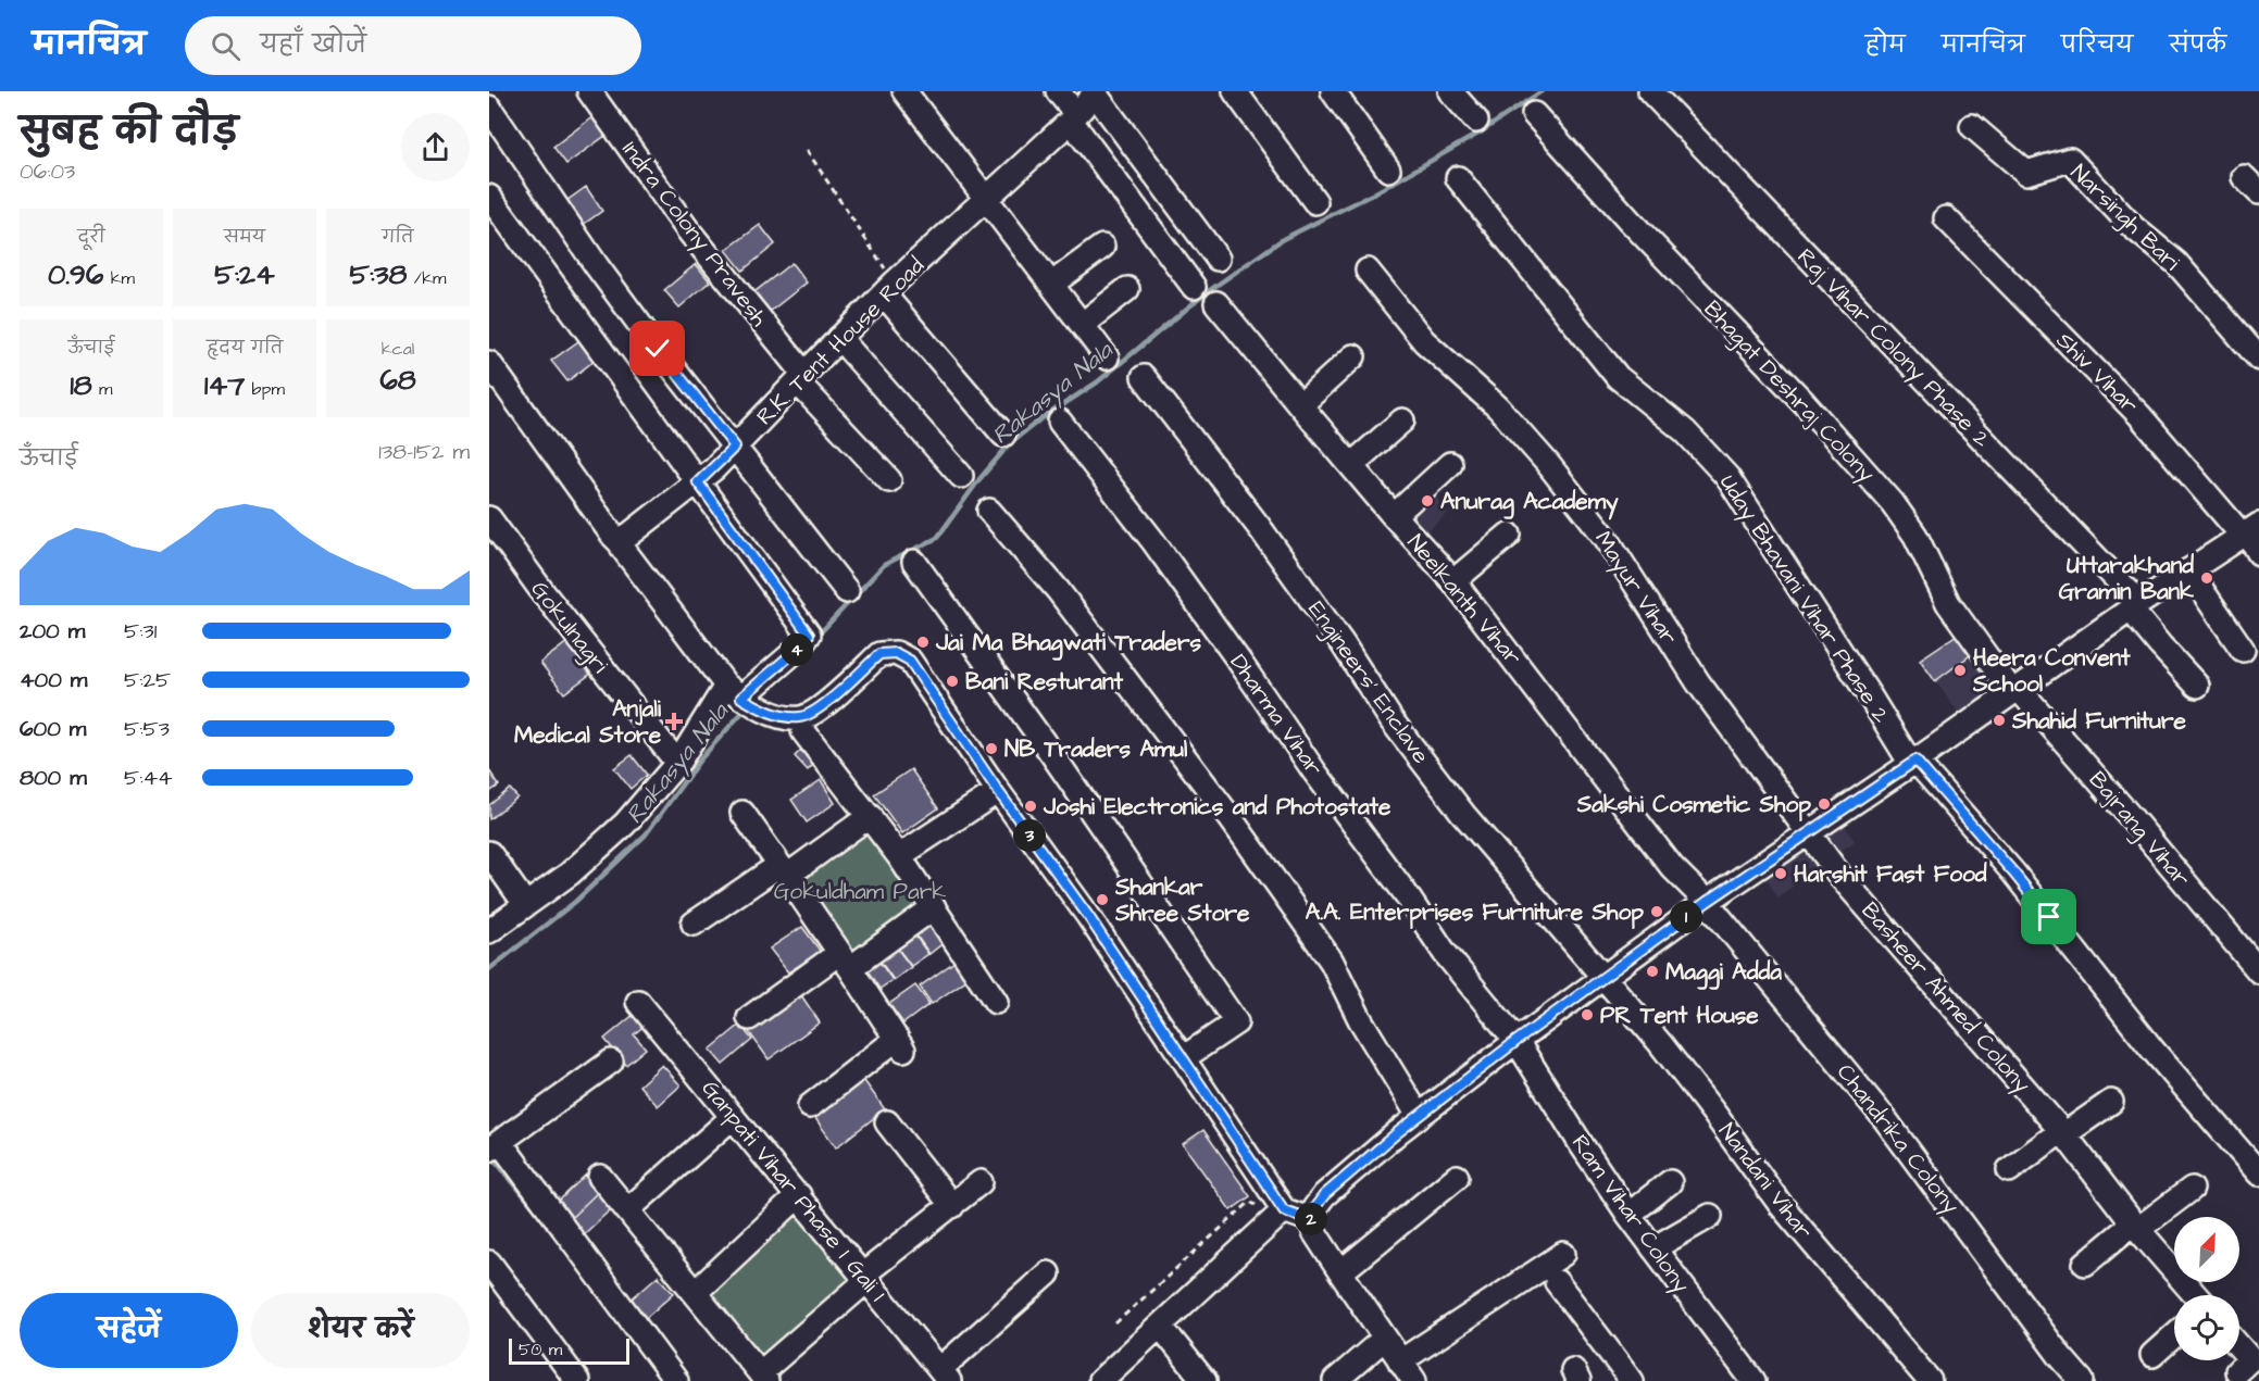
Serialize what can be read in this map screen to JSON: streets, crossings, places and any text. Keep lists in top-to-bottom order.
{
  "streets": {
    "street": [
      "Narsingh Bari",
      "Indra Colony Pravesh",
      "R.K. Tent House Road",
      "Raj Vihar Colony Phase 2",
      "Shiv Vihar",
      "Bhagat Deshraj Colony",
      "Mayur Vihar",
      "Uday Bhavani Vihar Phase 2",
      "Neelkanth Vihar",
      "Gokulnagri",
      "Engineers' Enclave",
      "Dharma Vihar",
      "Bajrang Vihar",
      "Basheer Ahmed Colony",
      "Chandrika Colony",
      "Nandani Vihar",
      "Ganpati Vihar Phase 1 Gali 1",
      "Ram Vihar Colony"
    ]
  },
  "crossings": [
    ["Indra Colony Pravesh", "R.K. Tent House Road"],
    ["Bhagat Deshraj Colony", "Bajrang Vihar"],
    ["Mayur Vihar", "Basheer Ahmed Colony"],
    ["Neelkanth Vihar", "Chandrika Colony"],
    ["Engineers' Enclave", "Nandani Vihar"],
    ["Dharma Vihar", "Ram Vihar Colony"]
  ],
  "water": ["Rakasya Nala"],
  "parks": ["Gokuldham Park"],
  "places": {
    "other": [
      "Anurag Academy",
      "Uttarakhand Gramin Bank",
      "Jai Ma Bhagwati Traders",
      "Heera Convent School",
      "Bani Resturant",
      "Shahid Furniture",
      "NB Traders Amul",
      "Sakshi Cosmetic Shop",
      "Joshi Electronics and Photostate",
      "Harshit Fast Food",
      "Shankar Shree Store",
      "A.A. Enterprises Furniture Shop",
      "Maggi Adda",
      "PR Tent House"
    ],
    "health": ["Anjali Medical Store"]
  },
  "scale_bar": "50 m",
  "north": "top right",
  "page": {
    "header": "मानचित्र",
    "search": "यहाँ खोजें",
    "nav": [
      "होम",
      "मानचित्र",
      "परिचय",
      "संपर्क"
    ],
    "heading": ["सुबह की दौड़", "06:03"],
    "stats": [
      ["दूरी", "0.96 km"],
      ["समय", "5:24"],
      ["गति", "5:38 /km"],
      ["ऊँचाई", "18 m"],
      ["हृदय गति", "147 bpm"],
      ["kcal", "68"]
    ],
    "chart": ["ऊँचाई", "138–152 m"],
    "list": [
      {
        "name": "200 m",
        "note": "5:31"
      },
      {
        "name": "400 m",
        "note": "5:25"
      },
      {
        "name": "600 m",
        "note": "5:53"
      },
      {
        "name": "800 m",
        "note": "5:44"
      }
    ],
    "pins": [
      "4",
      "3",
      "1",
      "2"
    ],
    "buttons": ["सहेजें", "शेयर करें"],
    "scale": "50 m"
  }
}
